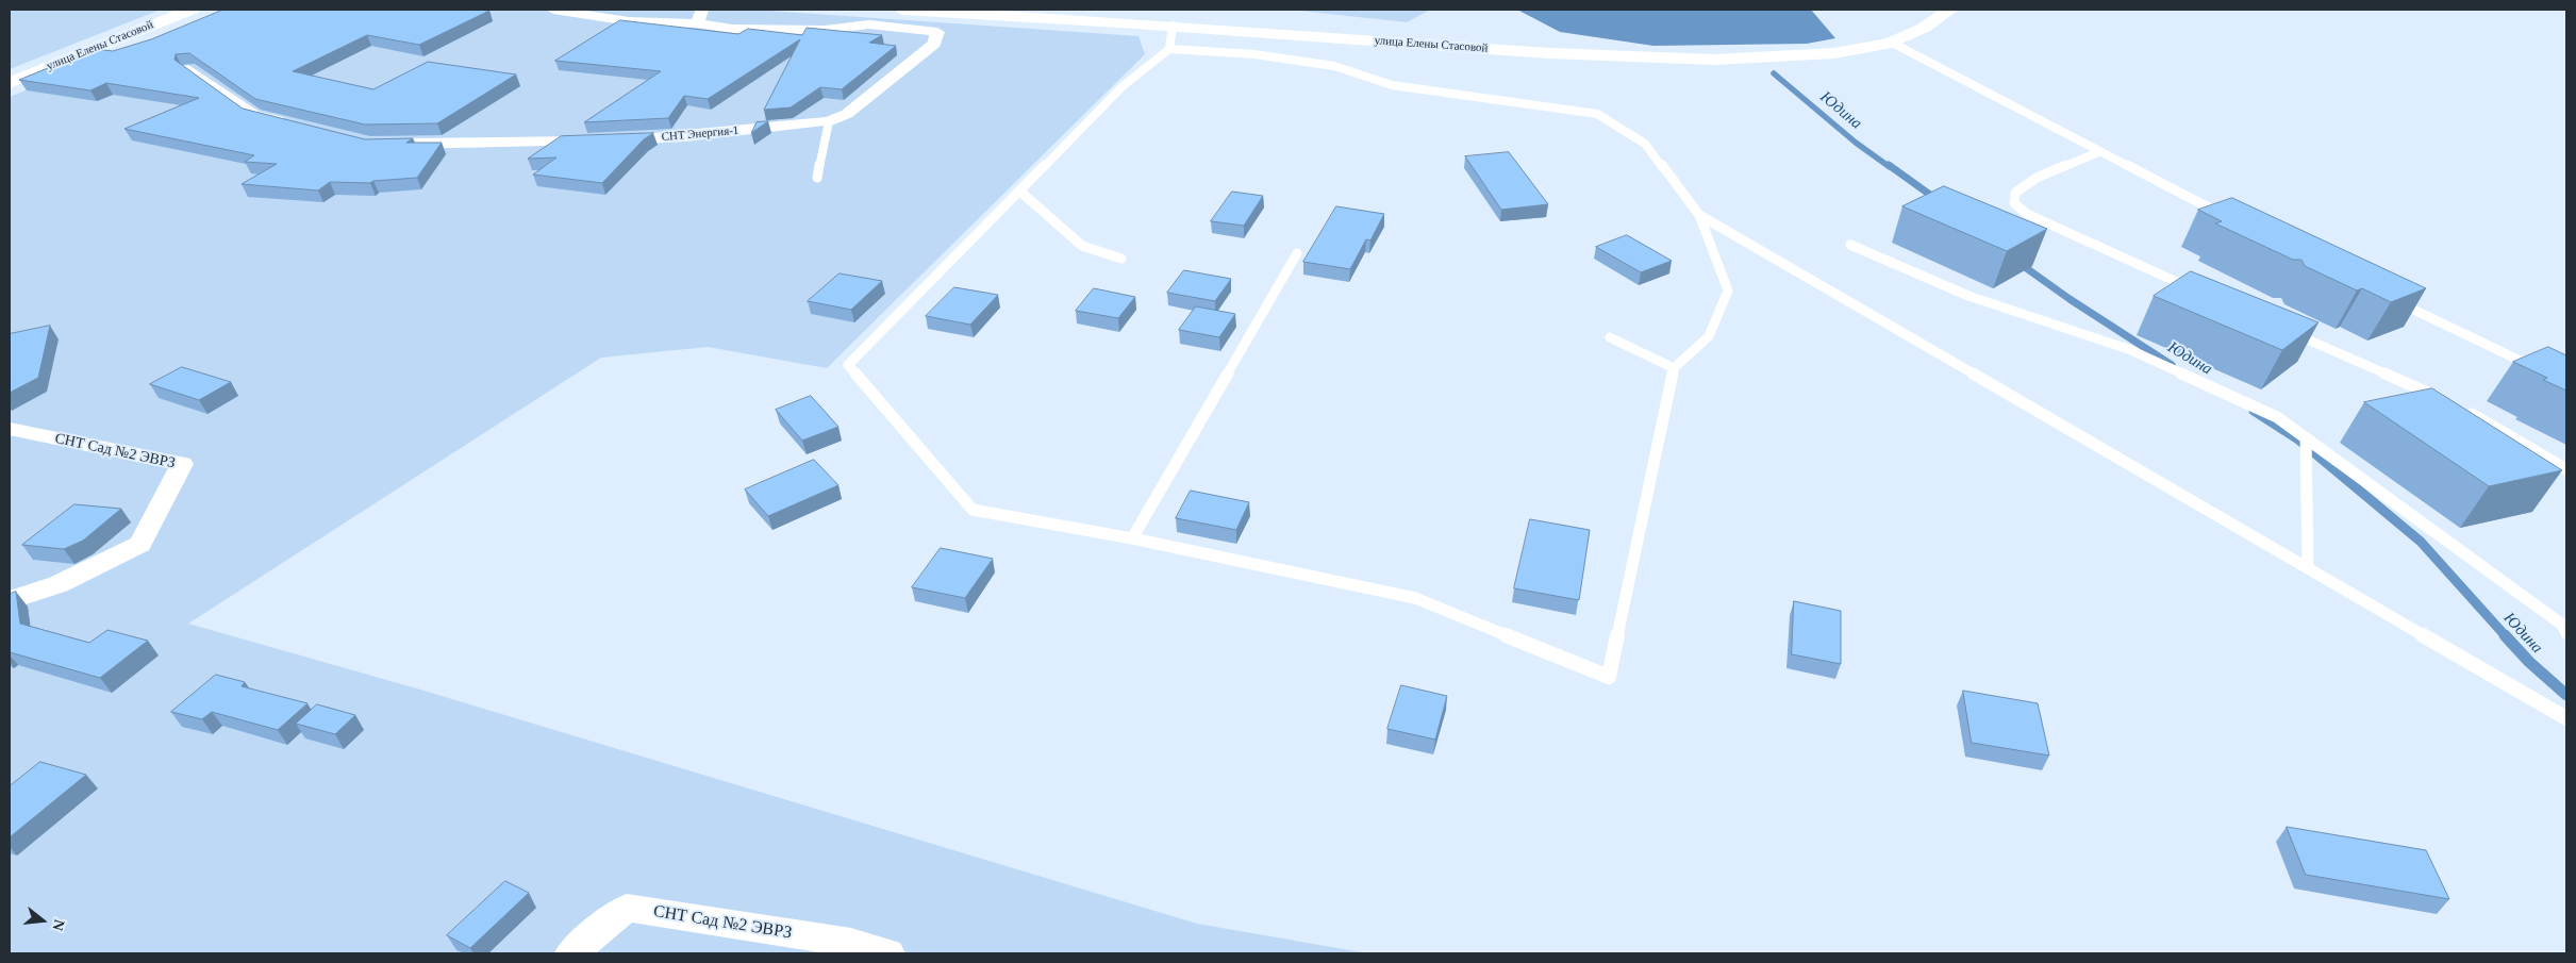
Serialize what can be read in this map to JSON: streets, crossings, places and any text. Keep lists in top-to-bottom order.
{
  "streets": {
    "main road": ["улица Елены Стасовой"],
    "street": ["СНТ Энергия-1", "СНТ Сад №2 ЭВРЗ"]
  },
  "water": ["Юдина"],
  "north": "right"
}
